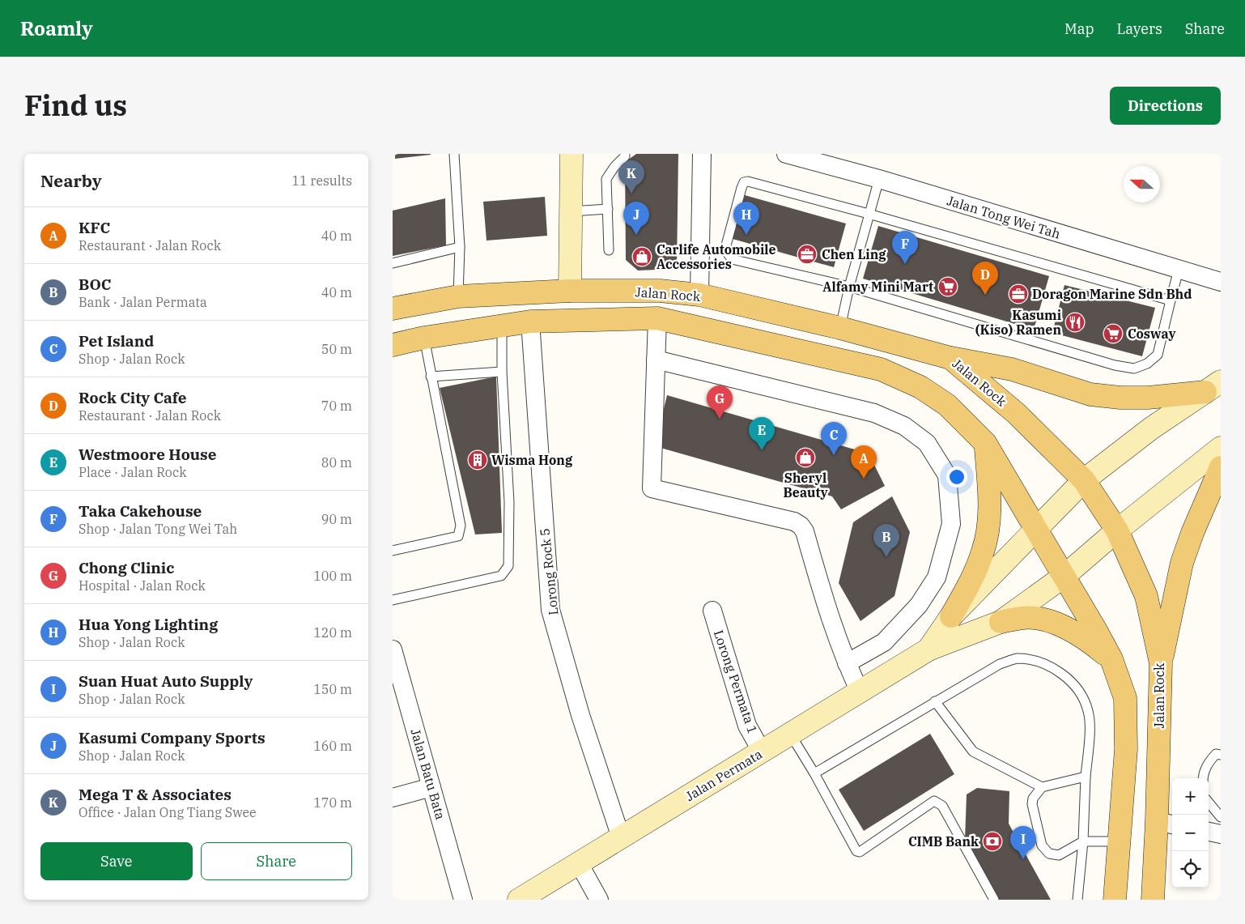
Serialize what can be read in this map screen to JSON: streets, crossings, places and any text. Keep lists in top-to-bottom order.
{
  "streets": {
    "main road": ["Jalan Rock"],
    "street": [
      "Jalan Tong Wei Tah",
      "Lorong Rock 5",
      "Lorong Permata 1",
      "Jalan Batu Bata",
      "Jalan Permata"
    ]
  },
  "crossings": [
    ["Jalan Rock", "Lorong Rock 5"],
    ["Lorong Rock 5", "Jalan Permata"],
    ["Lorong Permata 1", "Jalan Permata"]
  ],
  "places": {
    "office": ["Chen Ling", "Doragon Marine Sdn Bhd"],
    "shop": ["Carlife Automobile Accessories", "Sheryl Beauty"],
    "supermarket": ["Alfamy Mini Mart", "Cosway"],
    "restaurant": ["Kasumi (Kiso) Ramen"],
    "building": ["Wisma Hong"],
    "bank": ["CIMB Bank"]
  },
  "north": "left",
  "page": {
    "header": "Roamly",
    "nav": ["Map", "Layers", "Share"],
    "title": "Find us",
    "buttons": [
      "Directions",
      ["Save", "Share"]
    ],
    "heading": ["Nearby", "11 results"],
    "pins": [
      "K",
      "H",
      "J",
      "F",
      "D",
      "G",
      "E",
      "C",
      "A",
      "B",
      "I"
    ],
    "list": [
      {
        "mark": "A",
        "name": "KFC",
        "note": "Restaurant · Jalan Rock",
        "value": "40 m"
      },
      {
        "mark": "B",
        "name": "BOC",
        "note": "Bank · Jalan Permata",
        "value": "40 m"
      },
      {
        "mark": "C",
        "name": "Pet Island",
        "note": "Shop · Jalan Rock",
        "value": "50 m"
      },
      {
        "mark": "D",
        "name": "Rock City Cafe",
        "note": "Restaurant · Jalan Rock",
        "value": "70 m"
      },
      {
        "mark": "E",
        "name": "Westmoore House",
        "note": "Place · Jalan Rock",
        "value": "80 m"
      },
      {
        "mark": "F",
        "name": "Taka Cakehouse",
        "note": "Shop · Jalan Tong Wei Tah",
        "value": "90 m"
      },
      {
        "mark": "G",
        "name": "Chong Clinic",
        "note": "Hospital · Jalan Rock",
        "value": "100 m"
      },
      {
        "mark": "H",
        "name": "Hua Yong Lighting",
        "note": "Shop · Jalan Rock",
        "value": "120 m"
      },
      {
        "mark": "I",
        "name": "Suan Huat Auto Supply",
        "note": "Shop · Jalan Rock",
        "value": "150 m"
      },
      {
        "mark": "J",
        "name": "Kasumi Company Sports",
        "note": "Shop · Jalan Rock",
        "value": "160 m"
      },
      {
        "mark": "K",
        "name": "Mega T & Associates",
        "note": "Office · Jalan Ong Tiang Swee",
        "value": "170 m"
      }
    ],
    "map_buttons": ["+", "−"]
  }
}
